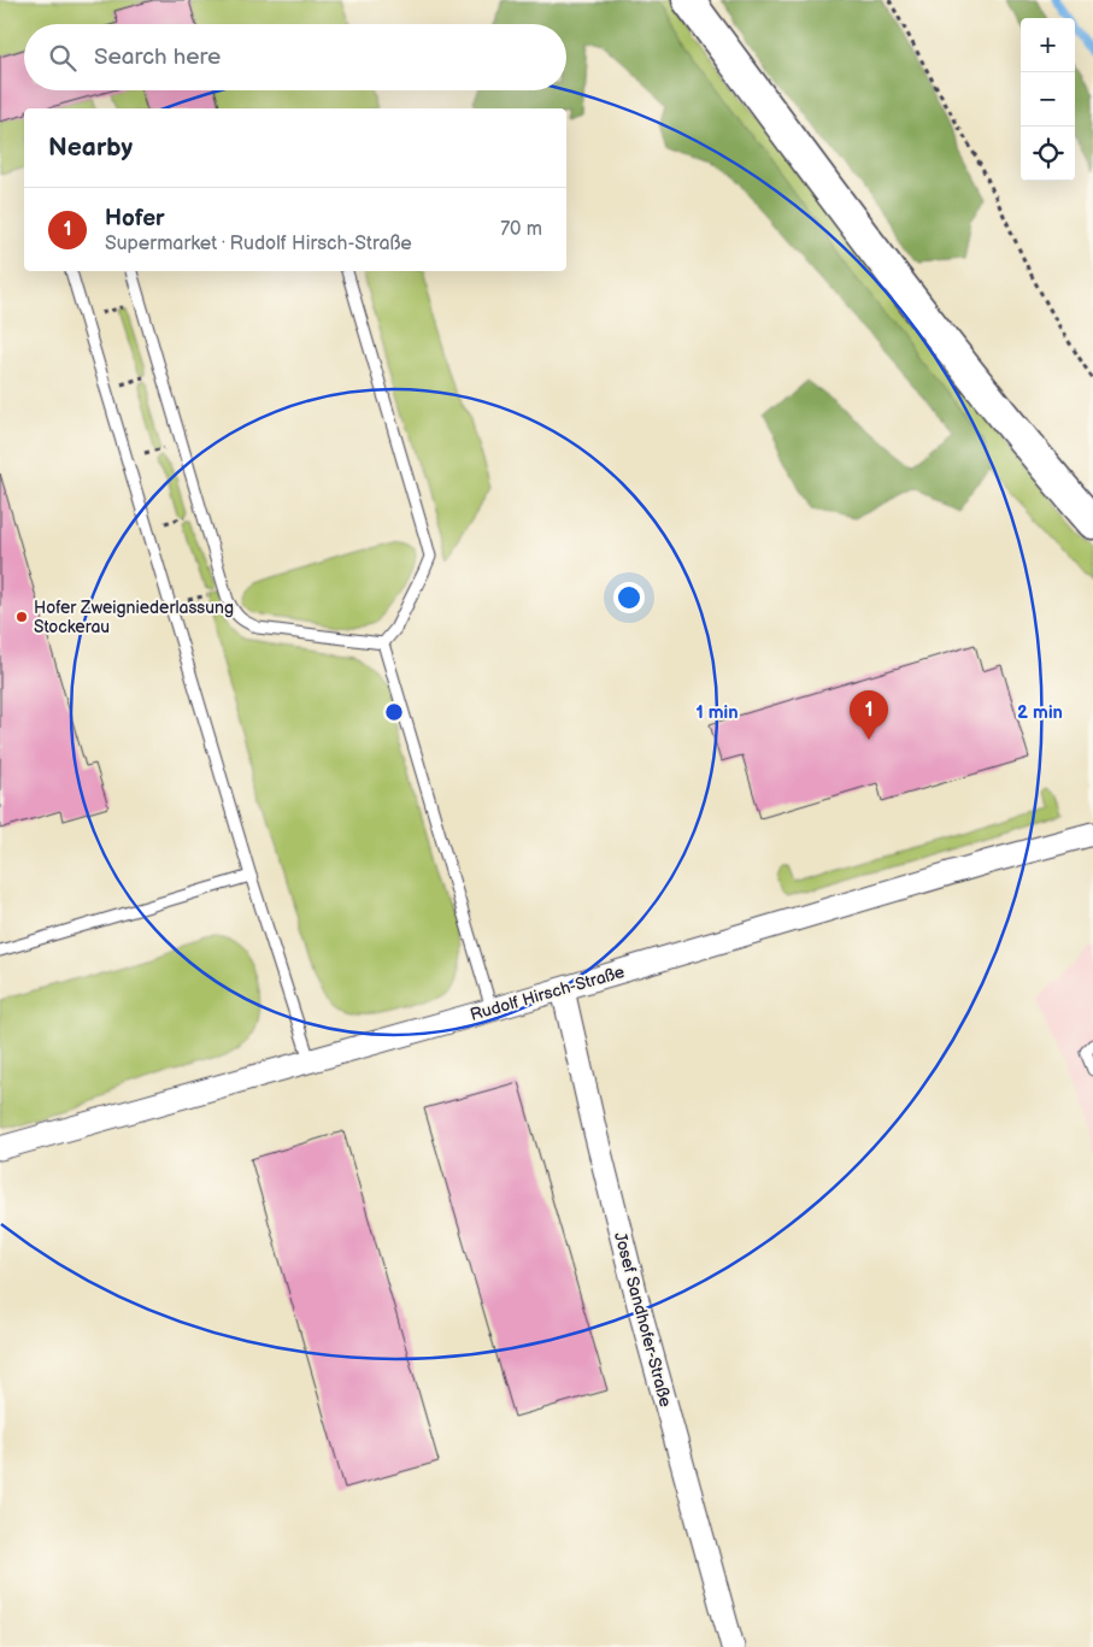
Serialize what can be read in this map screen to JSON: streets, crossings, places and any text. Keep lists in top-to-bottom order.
{
  "streets": {
    "street": ["Rudolf Hirsch-Straße", "Josef Sandhofer-Straße"]
  },
  "crossings": [
    ["Rudolf Hirsch-Straße", "Josef Sandhofer-Straße"]
  ],
  "places": ["Hofer Zweigniederlassung Stockerau"],
  "page": {
    "map_buttons": ["+", "−"],
    "search": "Search here",
    "heading": "Nearby",
    "list": [
      {
        "mark": "1",
        "name": "Hofer",
        "note": "Supermarket · Rudolf Hirsch-Straße",
        "value": "70 m"
      }
    ],
    "pins": "1"
  },
  "rings": ["1 min", "2 min"]
}
